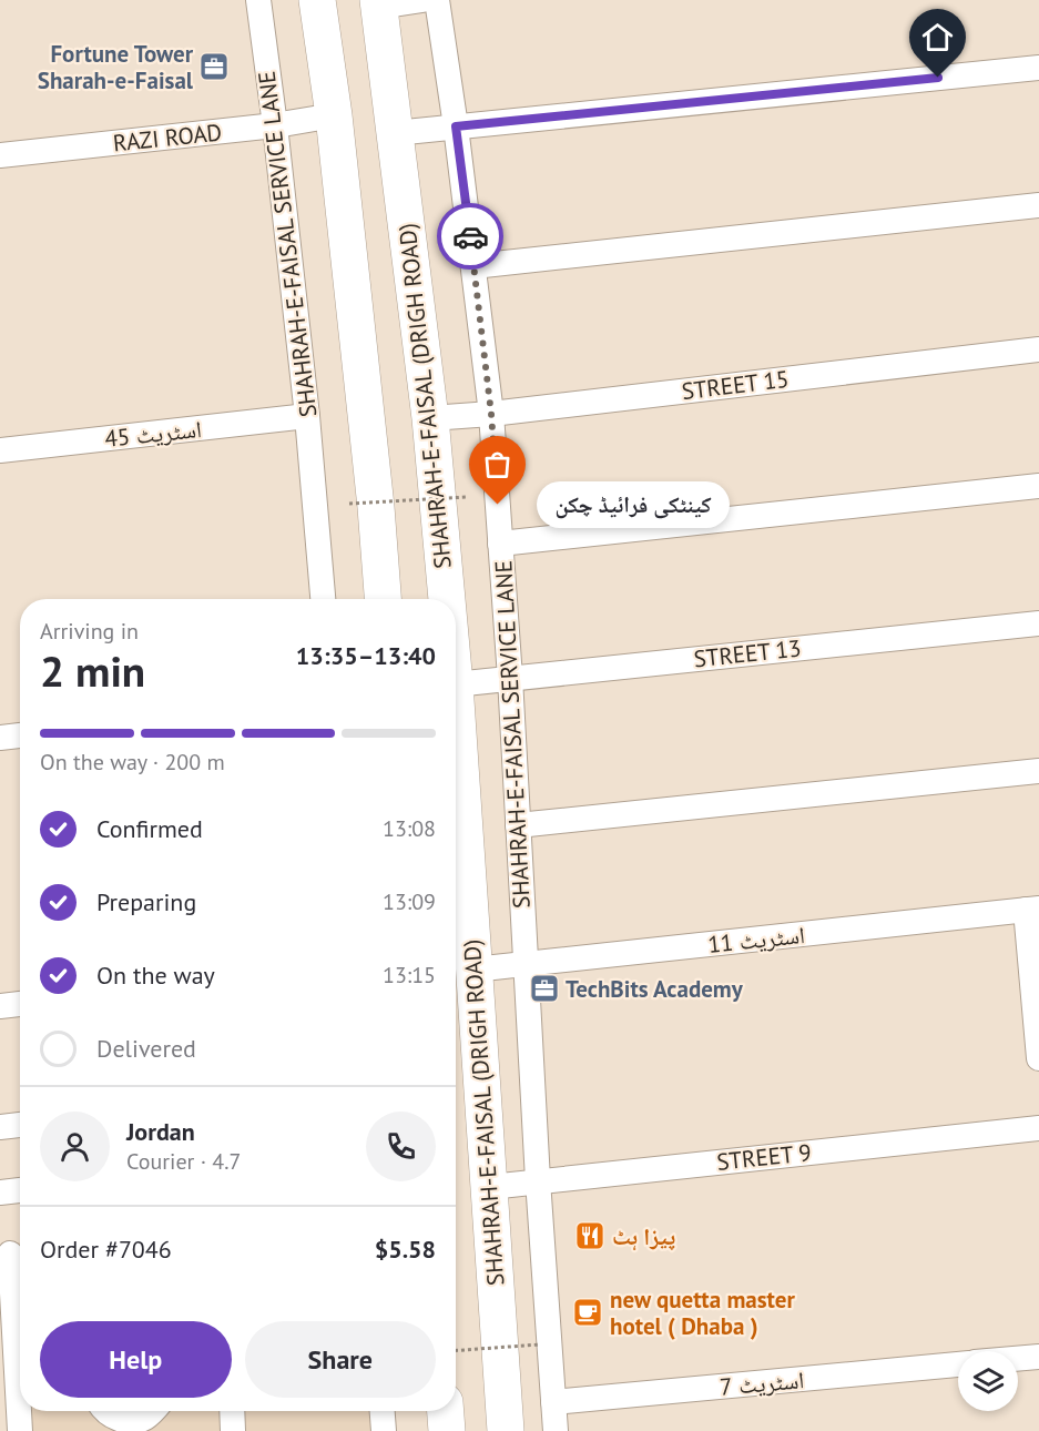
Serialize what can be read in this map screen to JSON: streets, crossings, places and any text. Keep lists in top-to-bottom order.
{
  "streets": {
    "highway": ["SHAHRAH-E-FAISAL (DRIGH ROAD)"],
    "street": [
      "RAZI ROAD",
      "SHAHRAH-E-FAISAL SERVICE LANE",
      "STREET 15",
      "اسٹریٹ 45",
      "STREET 13",
      "اسٹریٹ 11",
      "STREET 9",
      "اسٹریٹ 7"
    ]
  },
  "crossings": [
    ["RAZI ROAD", "SHAHRAH-E-FAISAL SERVICE LANE"],
    ["SHAHRAH-E-FAISAL SERVICE LANE", "STREET 15"],
    ["SHAHRAH-E-FAISAL SERVICE LANE", "اسٹریٹ 45"],
    ["SHAHRAH-E-FAISAL SERVICE LANE", "STREET 13"],
    ["SHAHRAH-E-FAISAL SERVICE LANE", "اسٹریٹ 11"],
    ["SHAHRAH-E-FAISAL SERVICE LANE", "STREET 9"],
    ["SHAHRAH-E-FAISAL SERVICE LANE", "اسٹریٹ 7"],
    ["STREET 15", "SHAHRAH-E-FAISAL (DRIGH ROAD)"],
    ["SHAHRAH-E-FAISAL (DRIGH ROAD)", "اسٹریٹ 11"],
    ["SHAHRAH-E-FAISAL (DRIGH ROAD)", "STREET 9"]
  ],
  "places": {
    "office": ["Fortune Tower Sharah-e-Faisal", "TechBits Academy"],
    "other": ["کینٹکی فرائیڈ چکن"],
    "restaurant": ["پیزا ہٹ"],
    "cafe": ["new quetta master hotel ( Dhaba )"]
  },
  "page": {
    "bubble": "کینٹکی فرائیڈ چکن",
    "heading": ["2 min", "Arriving in", "13:35–13:40"],
    "panel": [
      "Jordan",
      "Courier · 4.7",
      "Order #7046",
      "$5.58"
    ],
    "bar": "On the way · 200 m",
    "list": [
      ["Confirmed", "13:08"],
      ["Preparing", "13:09"],
      ["On the way", "13:15"],
      "Delivered"
    ],
    "buttons": ["Help", "Share"]
  }
}
